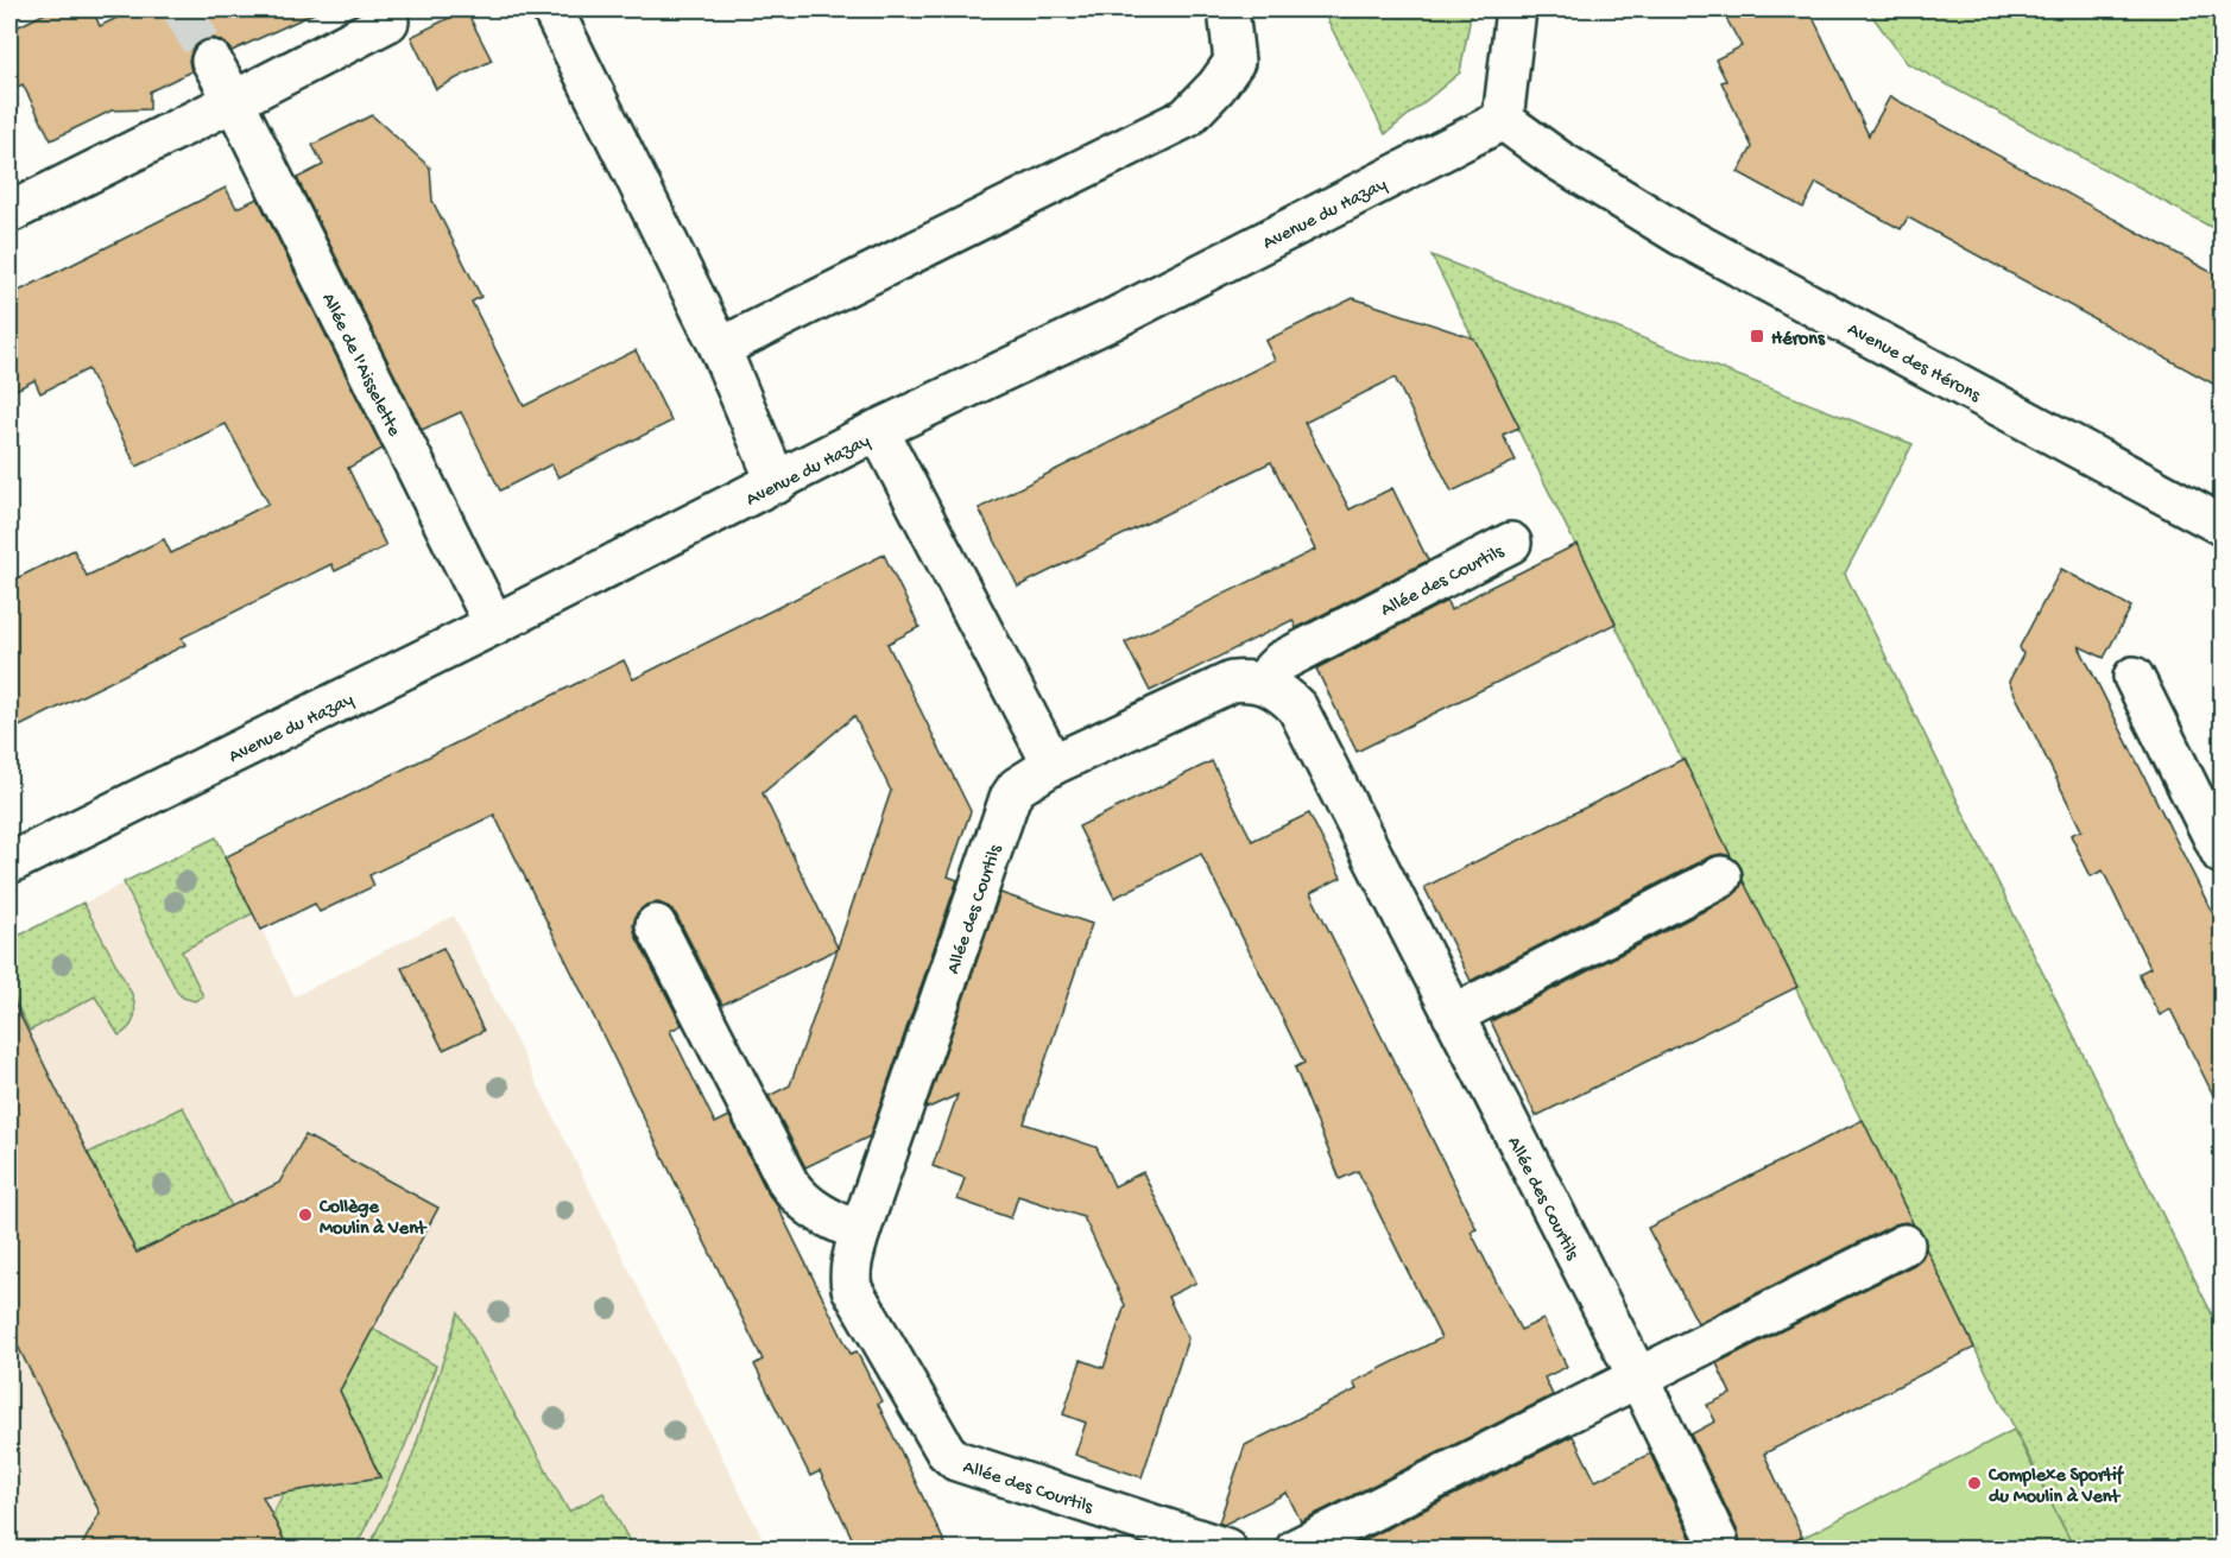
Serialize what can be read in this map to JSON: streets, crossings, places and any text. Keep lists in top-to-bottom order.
{
  "streets": {
    "street": [
      "Avenue du Hazay",
      "Avenue des Hérons",
      "Allée de l'Aisselette",
      "Allée des Courtils"
    ]
  },
  "crossings": [
    ["Avenue du Hazay", "Avenue des Hérons"],
    ["Avenue du Hazay", "Allée de l'Aisselette"]
  ],
  "places": {
    "transit": ["Hérons"],
    "other": ["Collège Moulin à Vent", "Complexe Sportif du Moulin à Vent"]
  }
}
